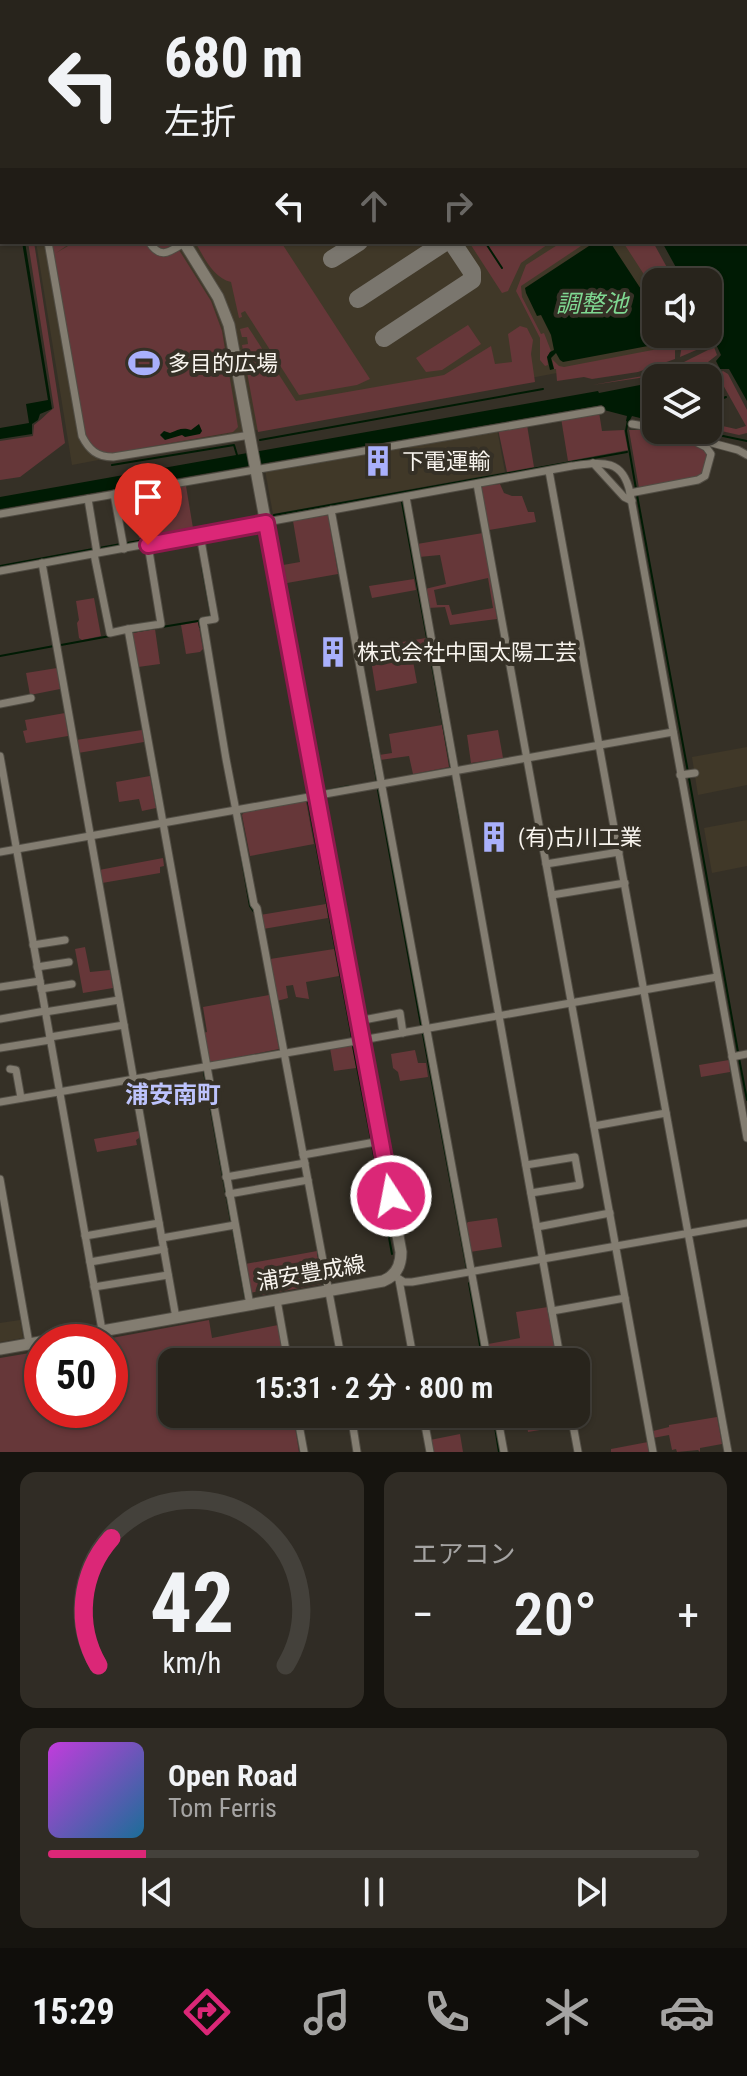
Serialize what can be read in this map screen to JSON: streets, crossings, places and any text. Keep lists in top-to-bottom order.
{
  "streets": {
    "main road": ["浦安豊成線"]
  },
  "districts": ["浦安南町"],
  "water": ["調整池"],
  "places": {
    "sports": ["多目的広場"],
    "building": ["下電運輸", "株式会社中国太陽工芸", "(有)古川工業"]
  },
  "page": {
    "turn": ["680 m", "左折"],
    "limit": "50",
    "trip": "15:31 · 2 分 · 800 m",
    "tile": "エアコン",
    "heat": ["−", "20°", "+"],
    "song": ["Open Road", "Tom Ferris"],
    "tabs": "15:29",
    "gauge": ["42", "km/h"]
  }
}
